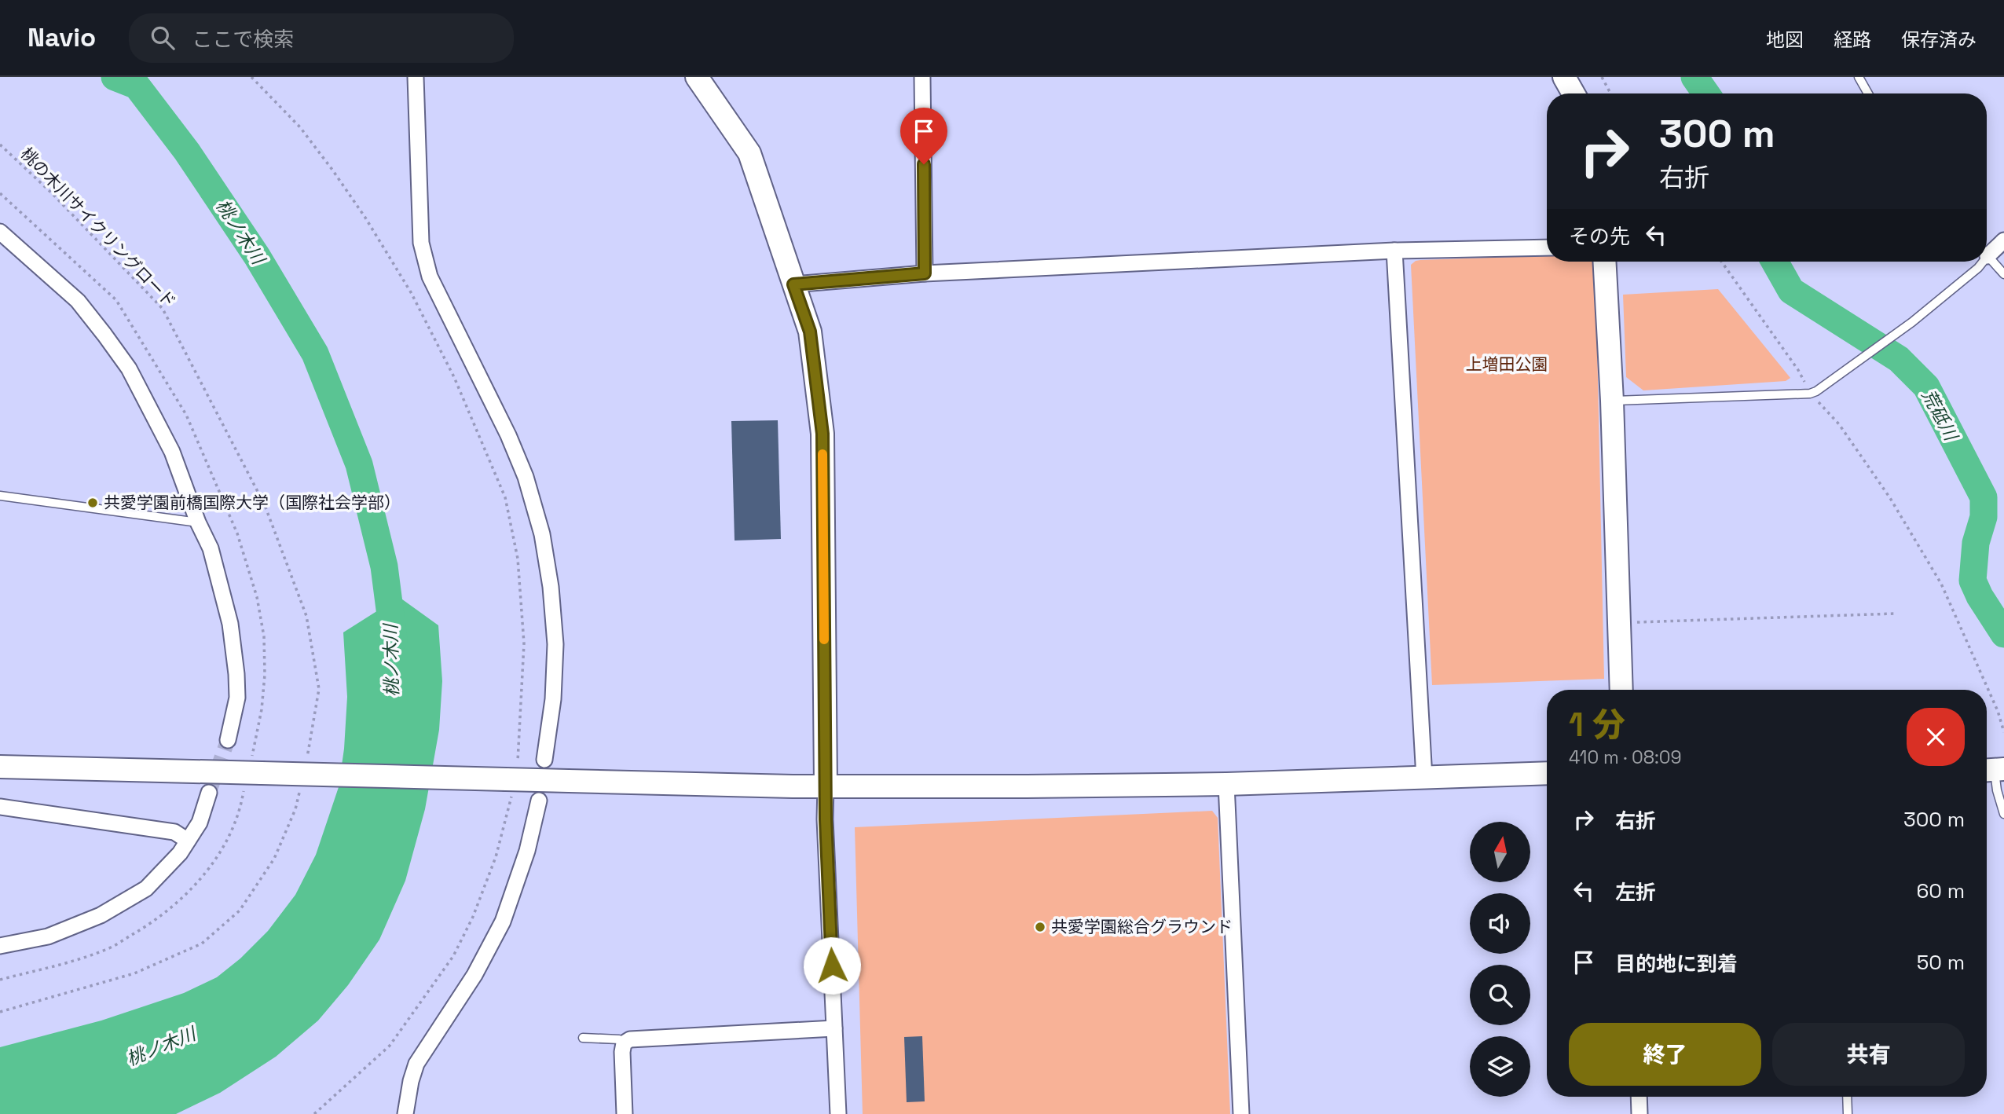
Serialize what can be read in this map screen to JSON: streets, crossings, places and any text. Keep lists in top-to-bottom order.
{
  "streets": {
    "path": ["桃の木川サイクリングロード"]
  },
  "water": ["桃ノ木川", "荒砥川"],
  "parks": ["上増田公園"],
  "places": ["共愛学園前橋国際大学（国際社会学部）", "共愛学園総合グラウンド"],
  "north": "top",
  "page": {
    "header": "Navio",
    "search": "ここで検索",
    "nav": ["地図", "経路", "保存済み"],
    "turn": ["300 m", "右折"],
    "then": "その先",
    "heading": ["1 分", "410 m · 08:09"],
    "list": [
      {
        "name": "右折",
        "value": "300 m"
      },
      {
        "name": "左折",
        "value": "60 m"
      },
      {
        "name": "目的地に到着",
        "value": "50 m"
      }
    ],
    "buttons": ["終了", "共有"]
  }
}
